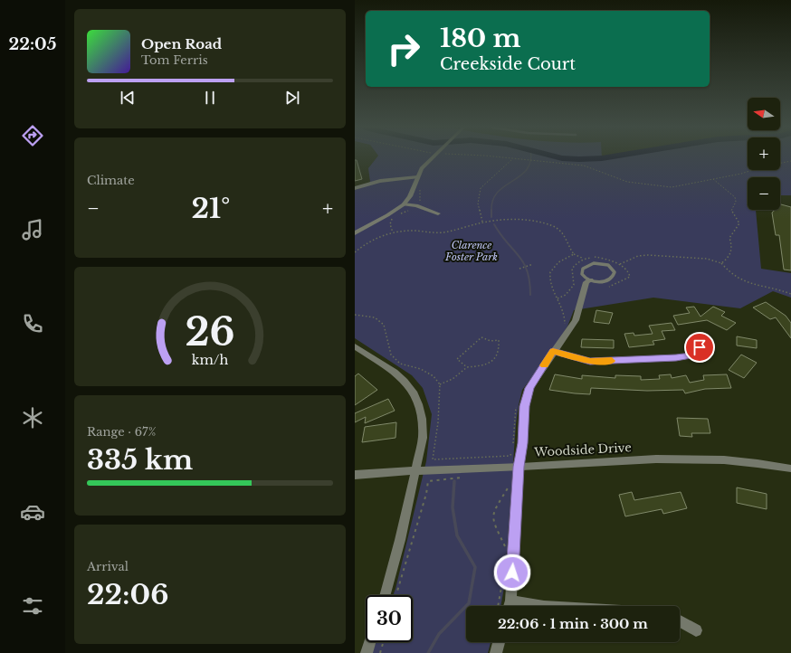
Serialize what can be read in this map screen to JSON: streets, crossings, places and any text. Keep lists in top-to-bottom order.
{
  "streets": {
    "street": ["Woodside Drive"]
  },
  "parks": ["Clarence Foster Park"],
  "north": "left",
  "page": {
    "tabs": "22:05",
    "turn": ["180 m", "Creekside Court"],
    "song": ["Open Road", "Tom Ferris"],
    "map_buttons": ["+", "−"],
    "tile": [
      "Climate",
      ["Range · 67%", "335 km"],
      ["Arrival", "22:06"]
    ],
    "heat": ["−", "21°", "+"],
    "limit": "30",
    "trip": "22:06 · 1 min · 300 m",
    "gauge": ["26", "km/h"]
  }
}
